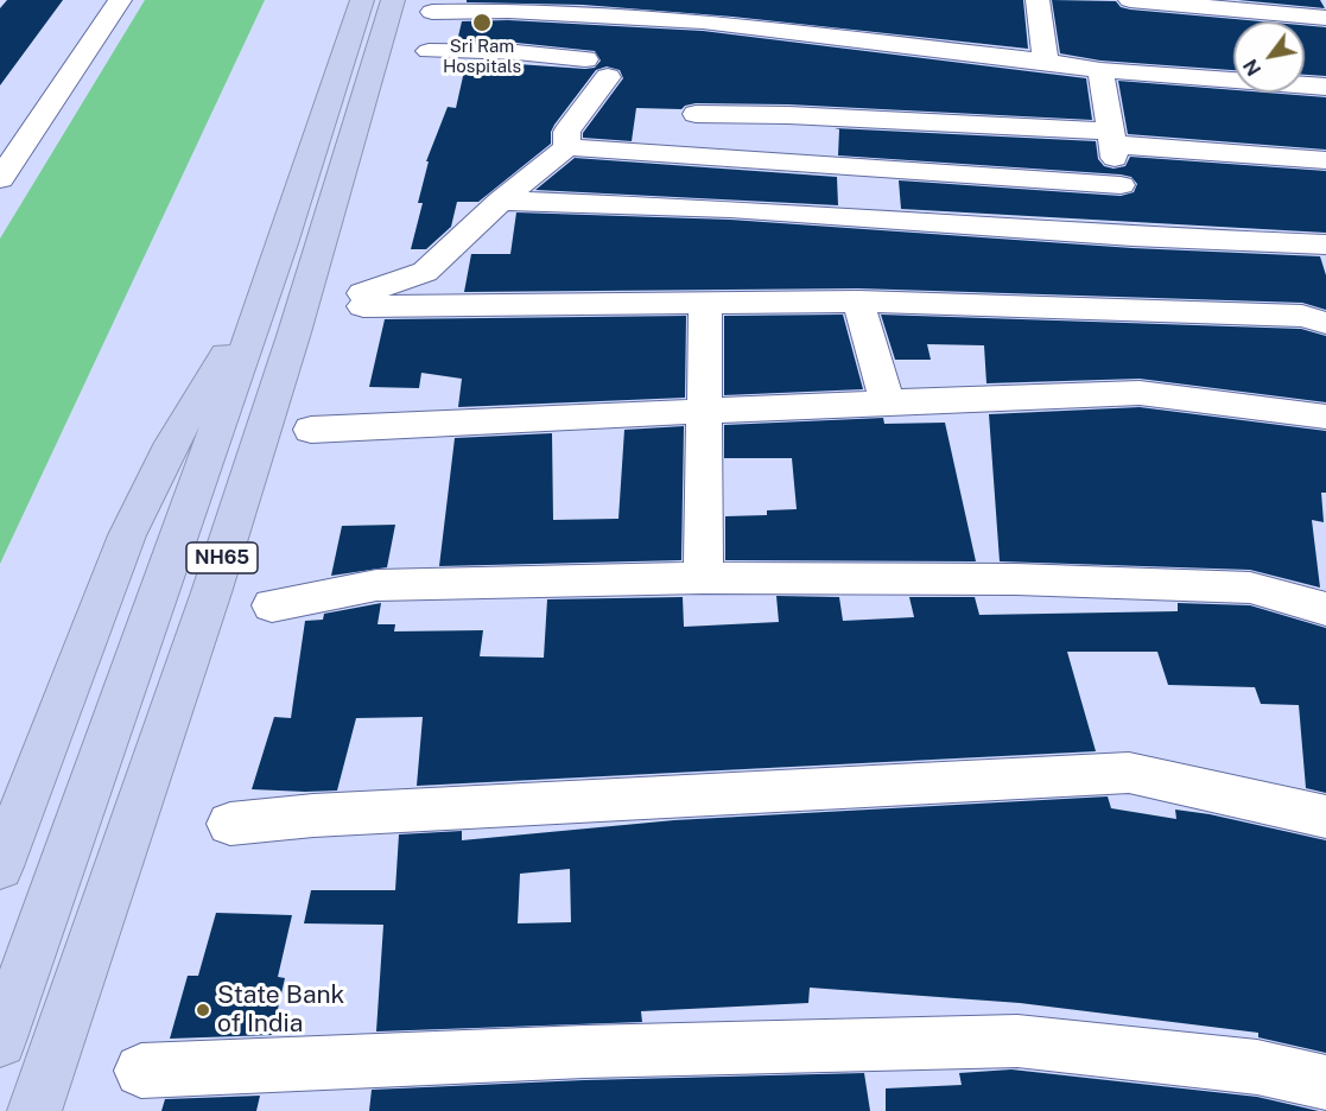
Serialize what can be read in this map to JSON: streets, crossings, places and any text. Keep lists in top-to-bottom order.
{
  "streets": {
    "highway": ["NH65"]
  },
  "places": ["Sri Ram Hospitals", "State Bank of India"],
  "north": "bottom left"
}
